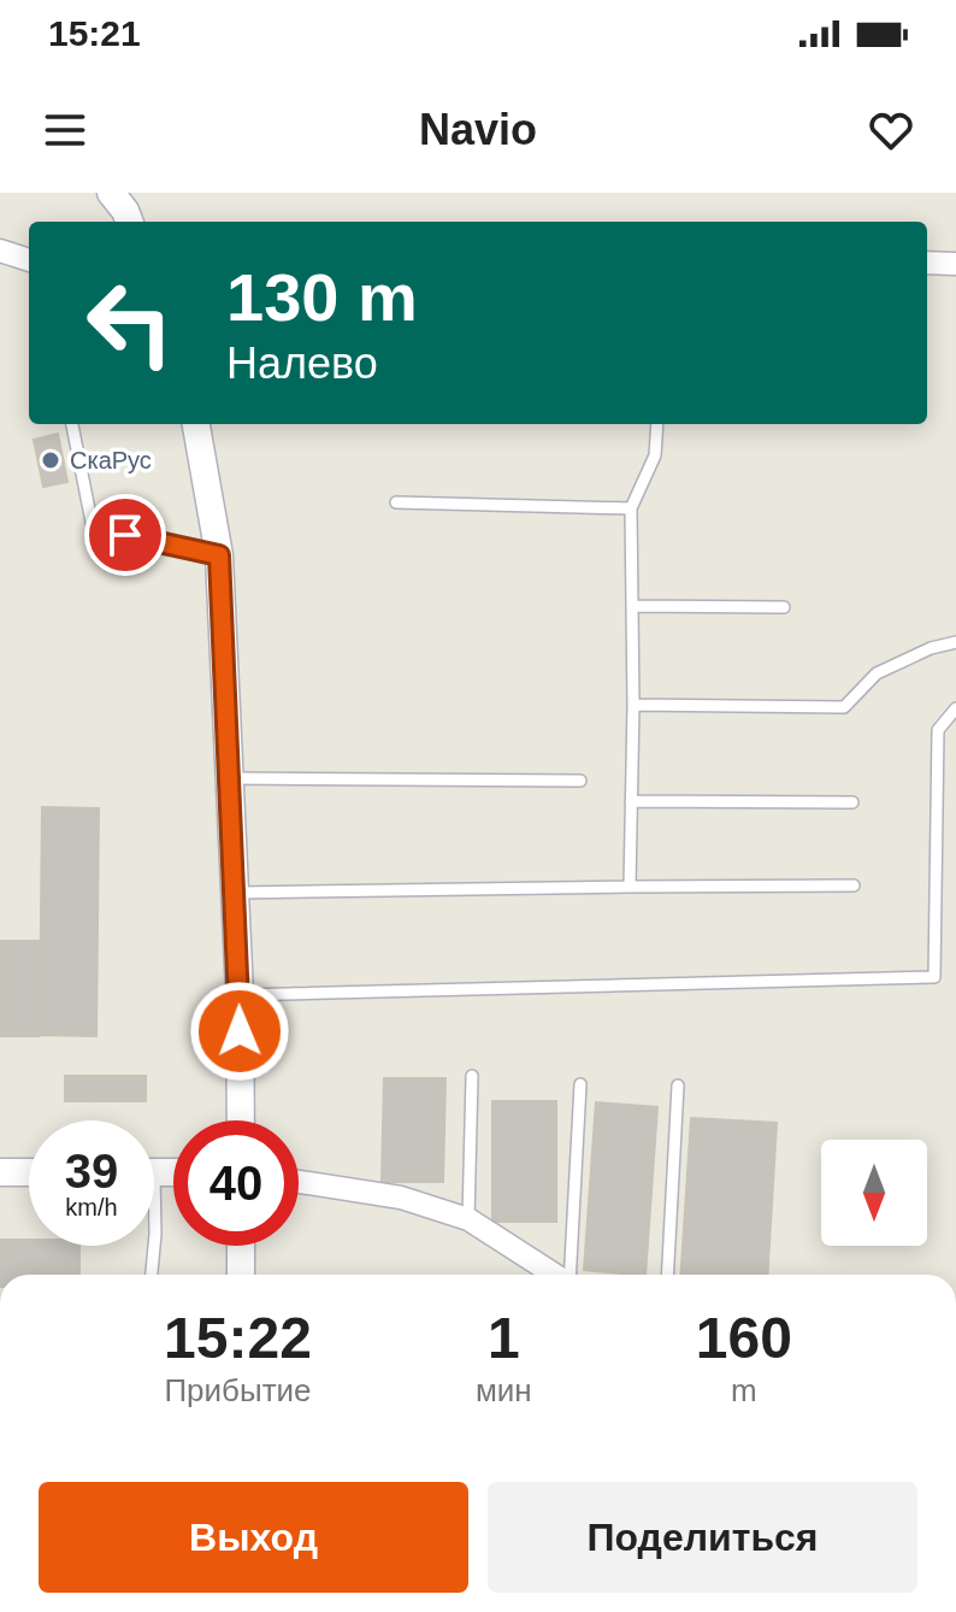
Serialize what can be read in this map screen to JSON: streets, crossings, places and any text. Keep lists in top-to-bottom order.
{
  "places": ["СкаРус"],
  "north": "bottom",
  "page": {
    "status": "15:21",
    "header": "Navio",
    "turn": ["130 m", "Налево"],
    "speed": "39 km/h",
    "limit": "40",
    "eta": [
      "15:22",
      "Прибытие",
      "1",
      "мин",
      "160",
      "m"
    ],
    "buttons": ["Выход", "Поделиться"]
  }
}
